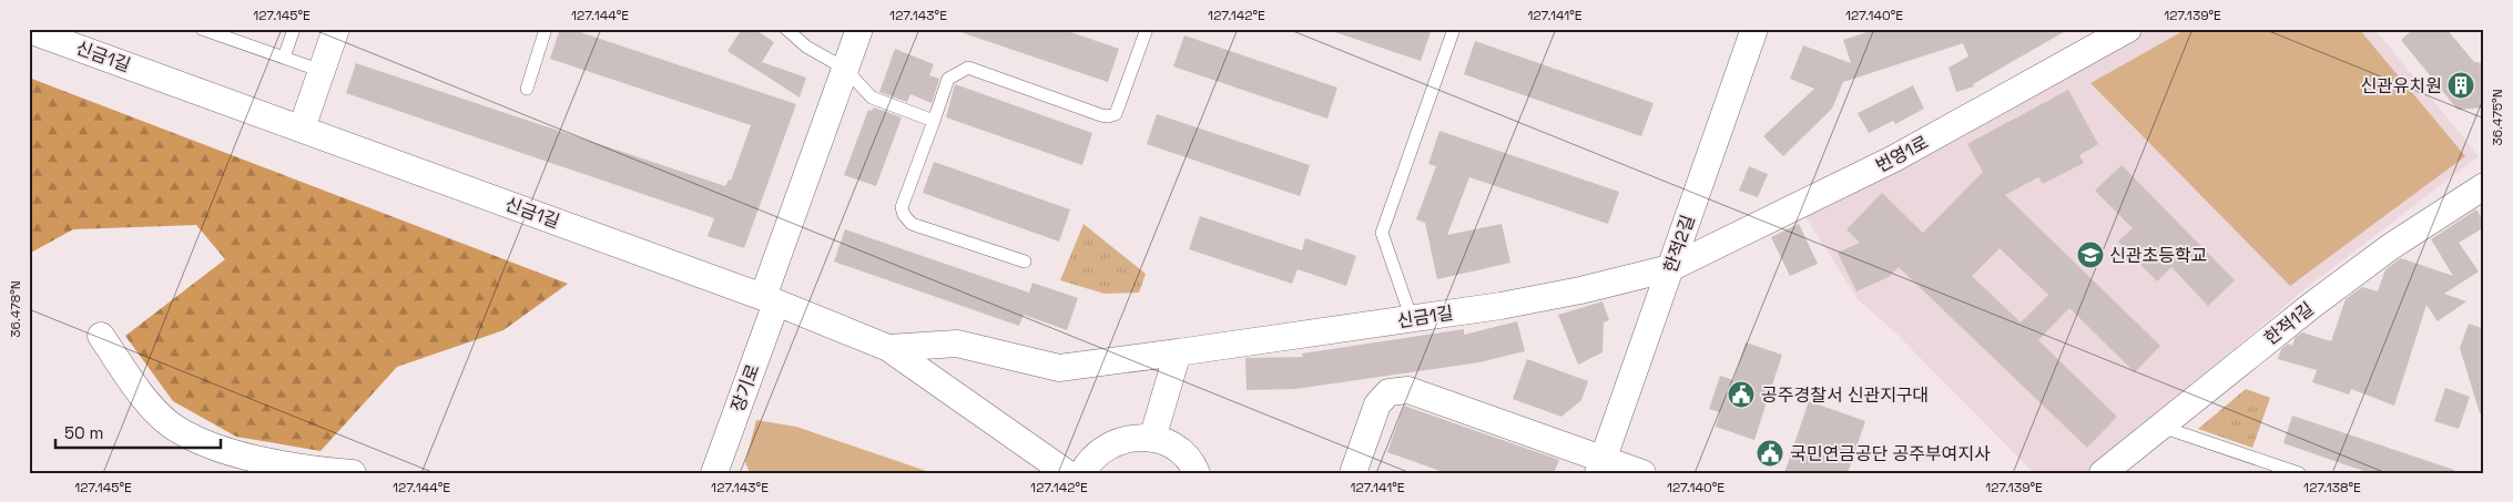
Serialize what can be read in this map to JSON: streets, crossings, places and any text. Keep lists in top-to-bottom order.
{
  "streets": {
    "street": [
      "신금1길",
      "번영1로",
      "한적2길",
      "한적1길",
      "장기로"
    ]
  },
  "crossings": [
    ["신금1길", "번영1로"],
    ["신금1길", "한적2길"],
    ["신금1길", "장기로"],
    ["번영1로", "한적2길"]
  ],
  "places": {
    "building": ["신관유치원"],
    "school or university": ["신관초등학교"],
    "public building": ["공주경찰서 신관지구대", "국민연금공단 공주부여지사"]
  },
  "scale_bar": "50 m",
  "coordinates": [
    "127.145°E",
    "127.144°E",
    "127.143°E",
    "127.142°E",
    "127.141°E",
    "127.140°E",
    "127.139°E",
    "36.475°N",
    "36.478°N",
    "127.138°E"
  ]
}
